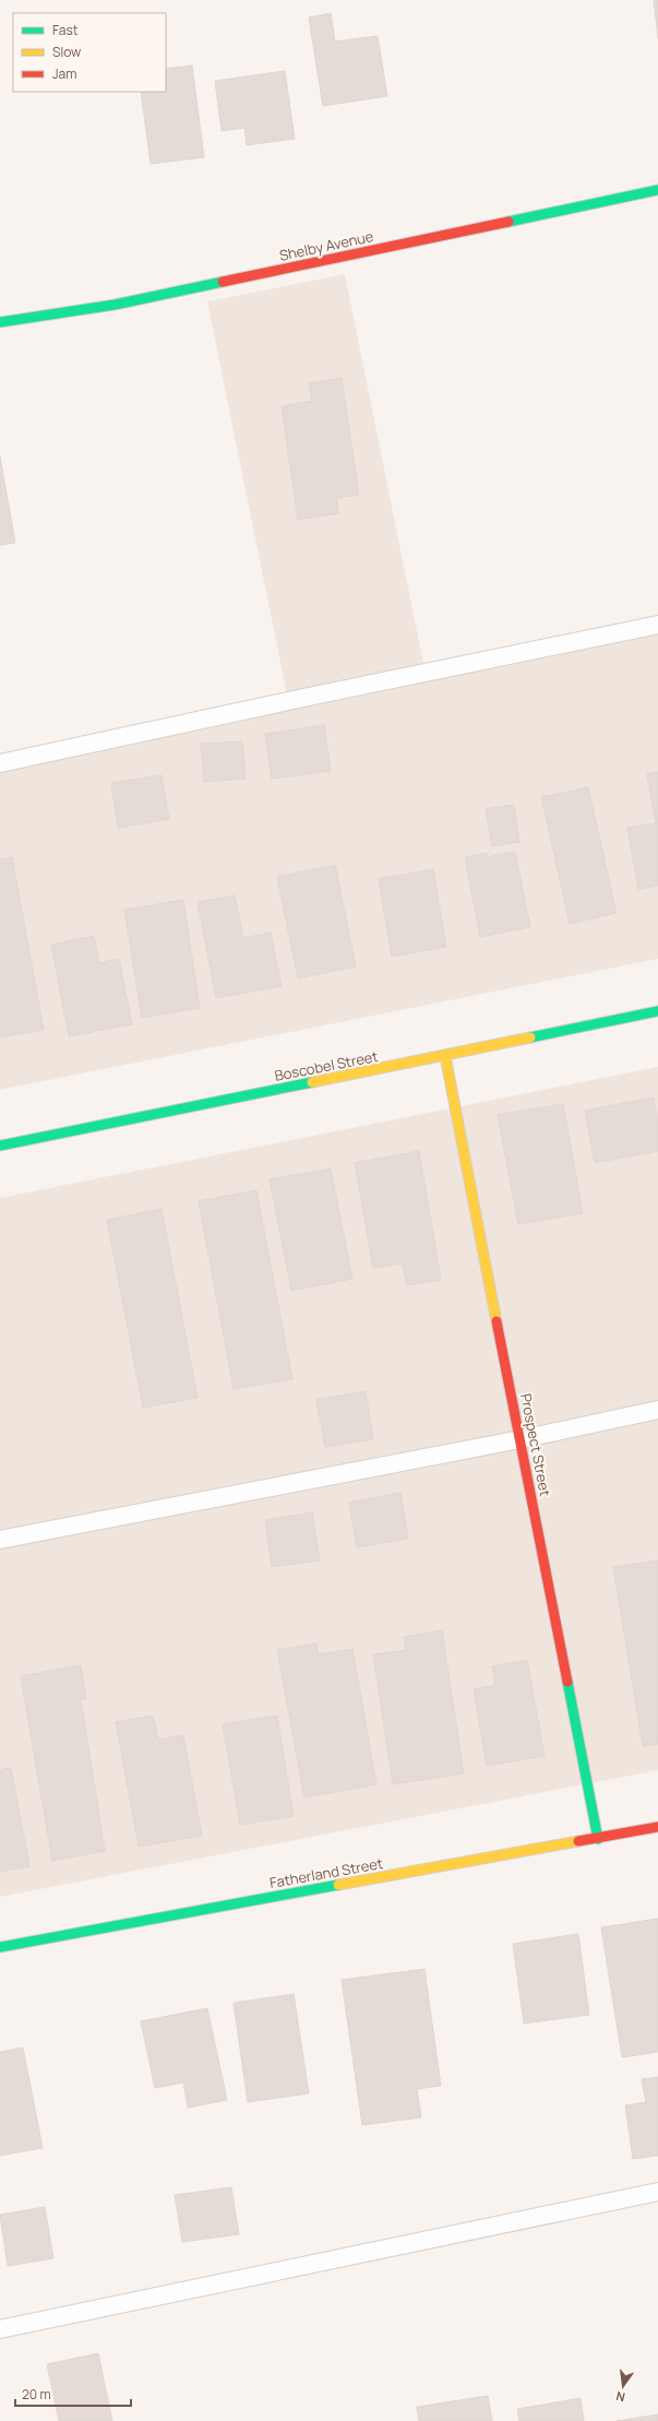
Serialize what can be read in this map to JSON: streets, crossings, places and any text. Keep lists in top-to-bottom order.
{
  "streets": {
    "street": [
      "Shelby Avenue",
      "Boscobel Street",
      "Prospect Street",
      "Fatherland Street"
    ]
  },
  "crossings": [
    ["Boscobel Street", "Prospect Street"],
    ["Prospect Street", "Fatherland Street"]
  ],
  "legend": ["Fast", "Slow", "Jam"],
  "scale_bar": "20 m",
  "north": "bottom"
}
